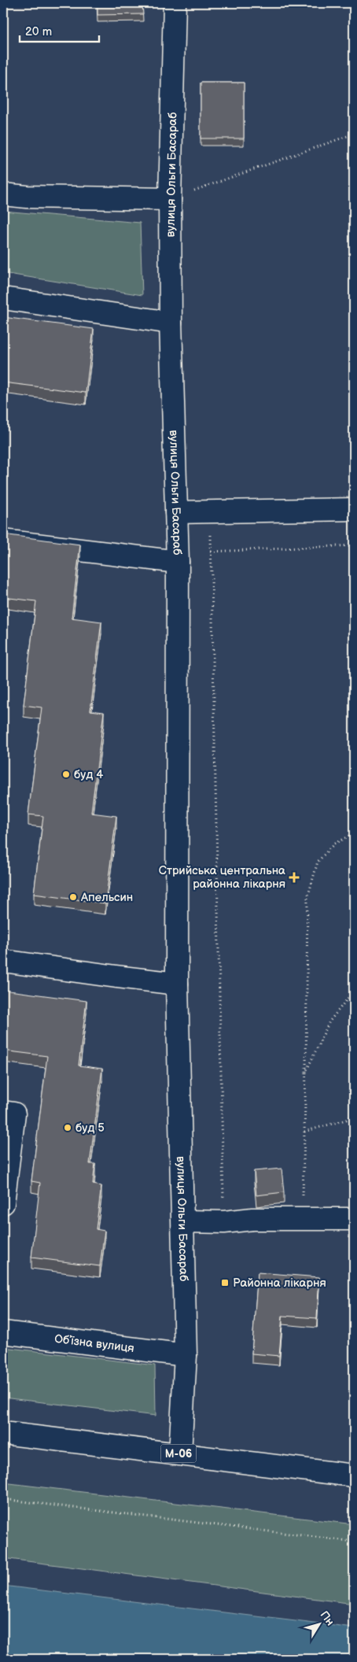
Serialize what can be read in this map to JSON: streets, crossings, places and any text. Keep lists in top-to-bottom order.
{
  "streets": {
    "main road": ["вулиця Ольги Басараб", "Обʼїзна вулиця", "М-06"]
  },
  "crossings": [
    ["вулиця Ольги Басараб", "Обʼїзна вулиця"],
    ["вулиця Ольги Басараб", "М-06"]
  ],
  "places": {
    "other": ["буд 4", "Апельсин", "буд 5"],
    "health": ["Стрийська центральна районна лікарня"],
    "transit": ["Районна лікарня"]
  },
  "scale_bar": "20 m",
  "north": "top right"
}
